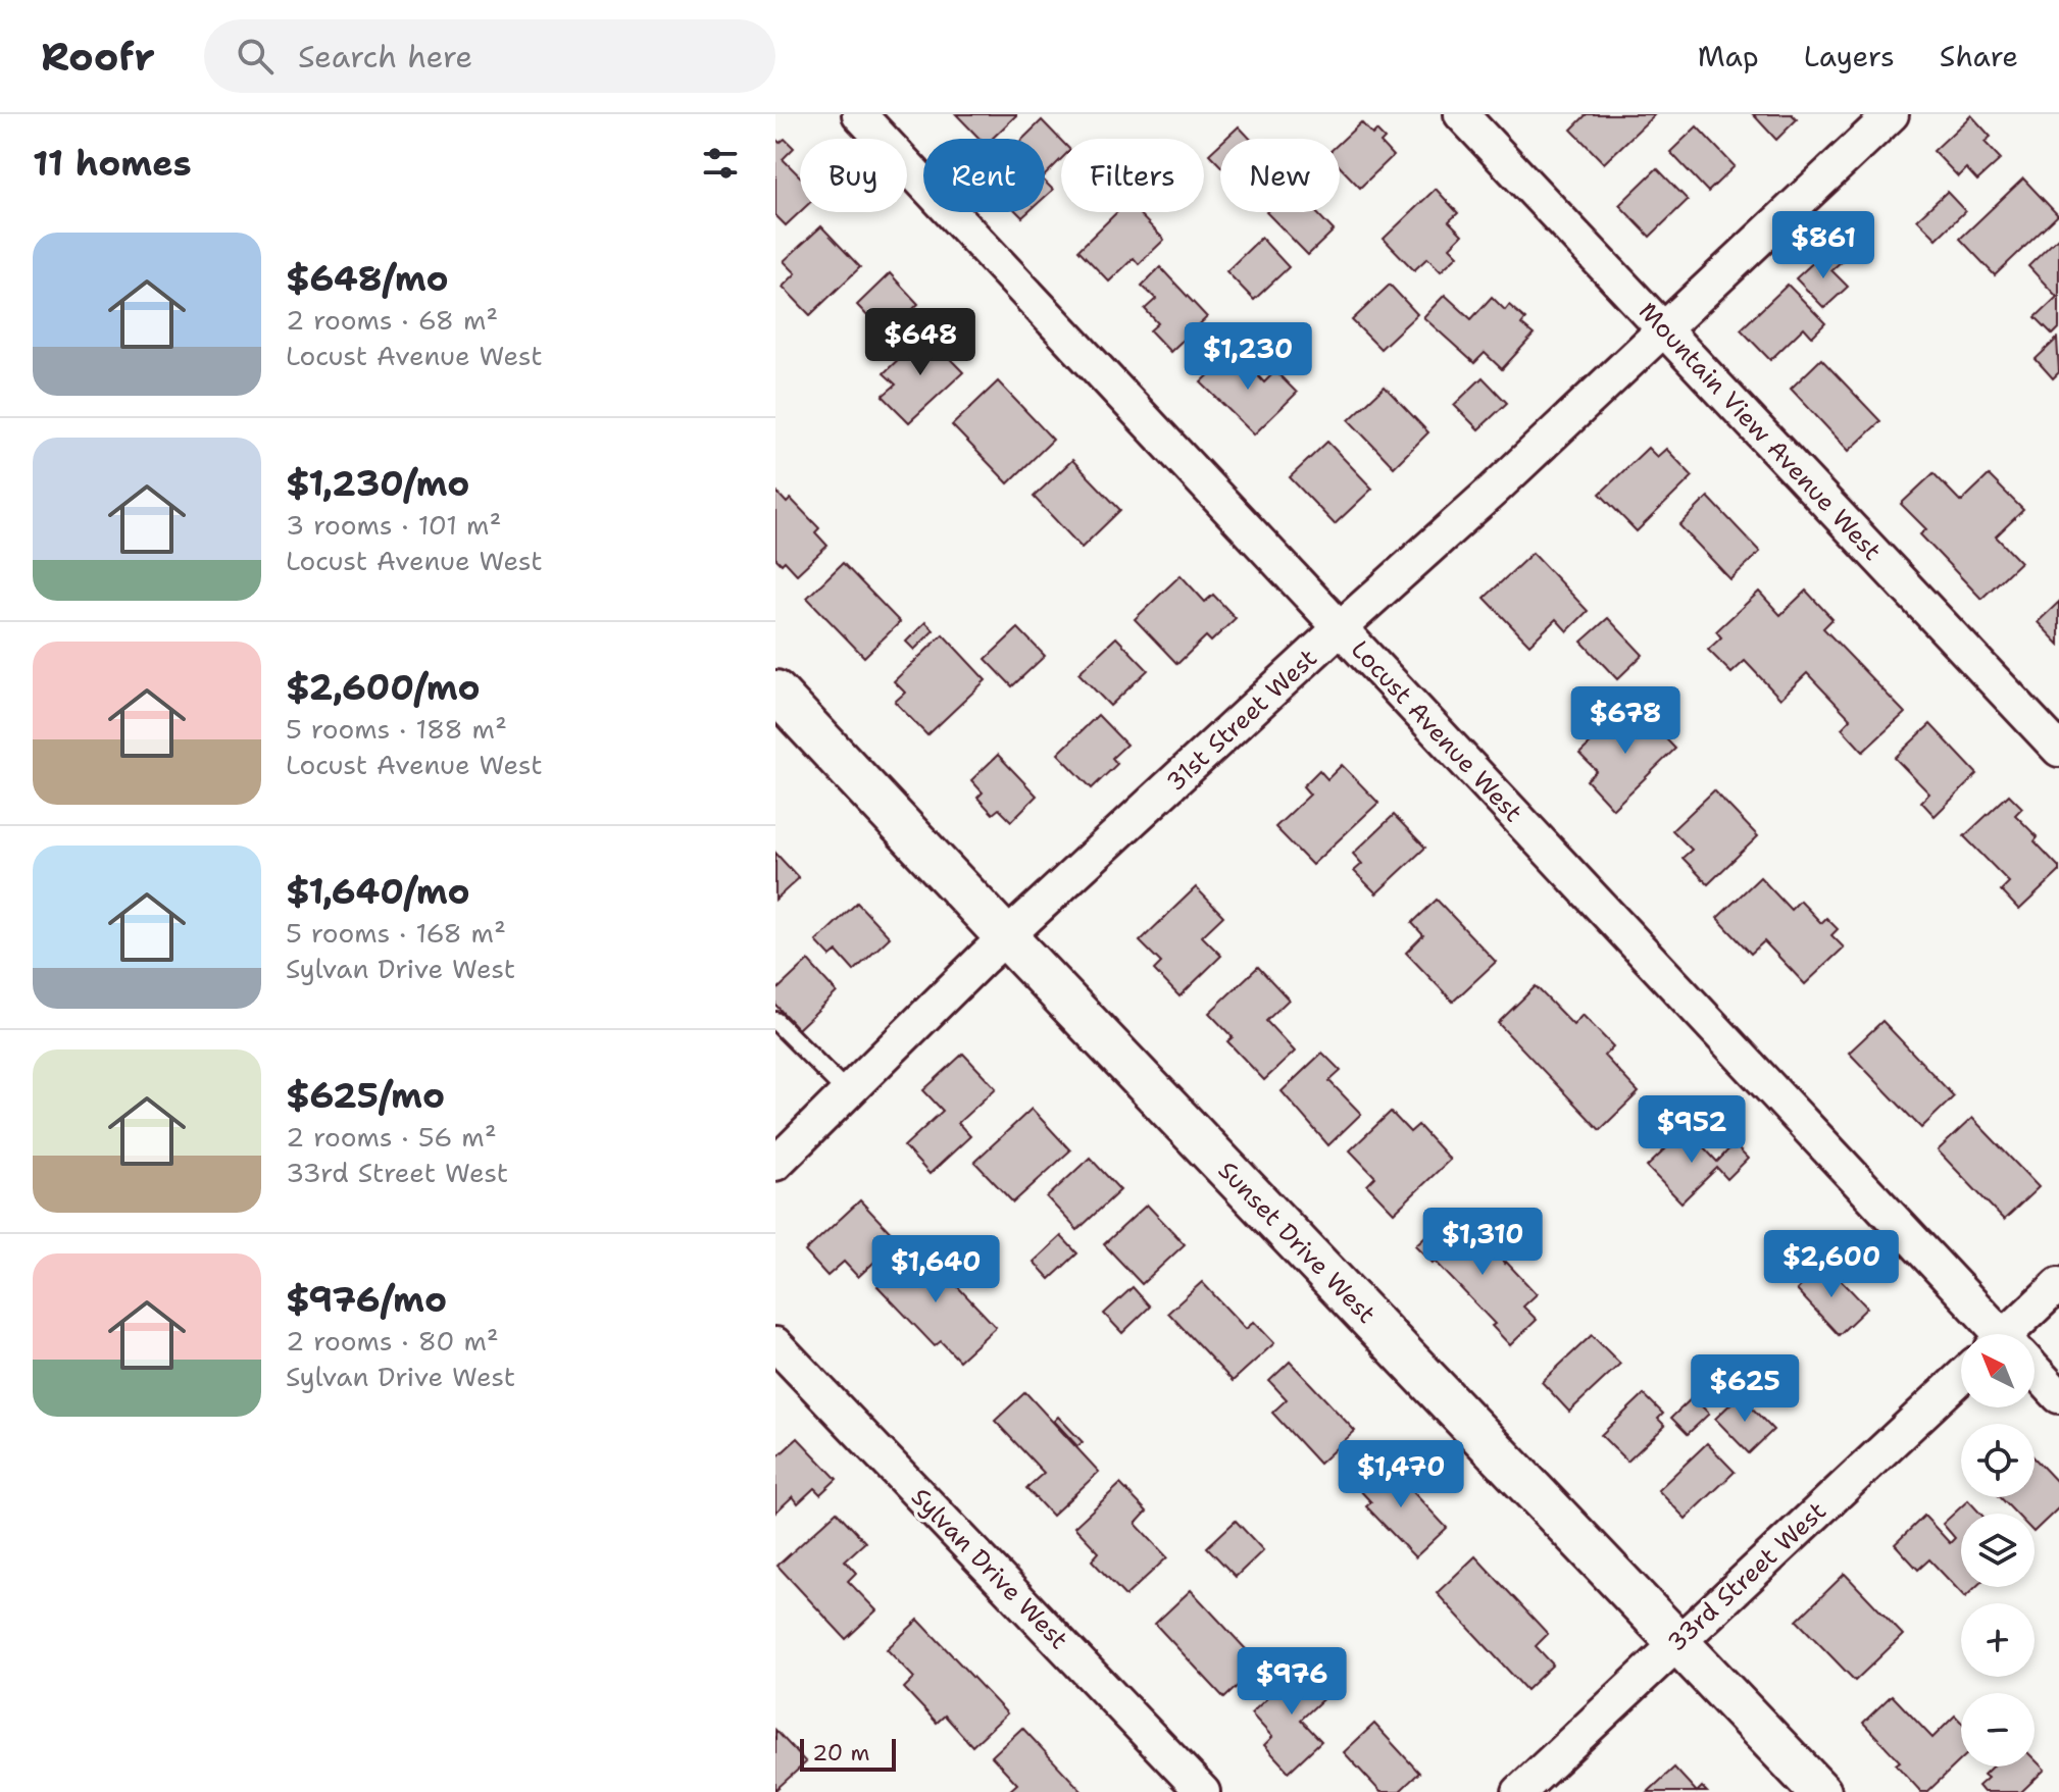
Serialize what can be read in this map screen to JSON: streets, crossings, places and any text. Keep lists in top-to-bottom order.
{
  "streets": {
    "street": [
      "Mountain View Avenue West",
      "31st Street West",
      "Locust Avenue West",
      "Sunset Drive West",
      "Sylvan Drive West",
      "33rd Street West"
    ]
  },
  "crossings": [
    ["Mountain View Avenue West", "31st Street West"],
    ["31st Street West", "Locust Avenue West"],
    ["31st Street West", "Sunset Drive West"],
    ["Sunset Drive West", "33rd Street West"]
  ],
  "scale_bar": "20 m",
  "north": "top left",
  "page": {
    "header": "Roofr",
    "search": "Search here",
    "nav": ["Map", "Layers", "Share"],
    "heading": "11 homes",
    "chip": [
      "Buy",
      "Rent",
      "Filters",
      "New"
    ],
    "price": [
      "$861",
      "$648",
      "$1,230",
      "$678",
      "$952",
      "$1,310",
      "$2,600",
      "$1,640",
      "$625",
      "$1,470",
      "$976"
    ],
    "list": [
      {
        "name": "$648/mo",
        "note": "2 rooms · 68 m² · Locust Avenue West"
      },
      {
        "name": "$1,230/mo",
        "note": "3 rooms · 101 m² · Locust Avenue West"
      },
      {
        "name": "$2,600/mo",
        "note": "5 rooms · 188 m² · Locust Avenue West"
      },
      {
        "name": "$1,640/mo",
        "note": "5 rooms · 168 m² · Sylvan Drive West"
      },
      {
        "name": "$625/mo",
        "note": "2 rooms · 56 m² · 33rd Street West"
      },
      {
        "name": "$976/mo",
        "note": "2 rooms · 80 m² · Sylvan Drive West"
      }
    ],
    "map_buttons": ["+", "−"],
    "scale": "20 m"
  }
}
